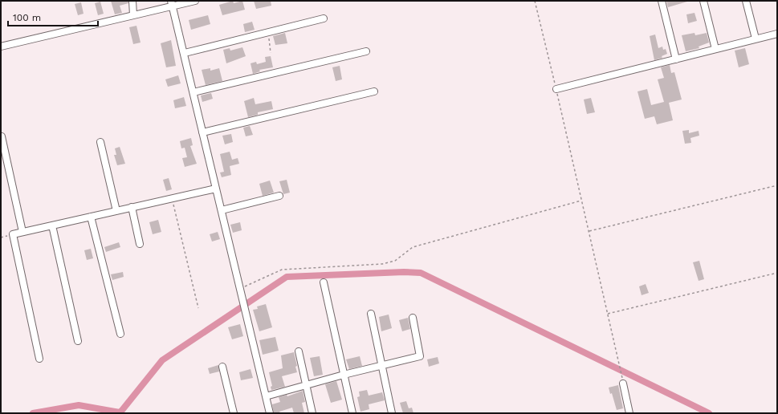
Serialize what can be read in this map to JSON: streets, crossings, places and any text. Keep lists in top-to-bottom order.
{
  "scale_bar": "100 m"
}
